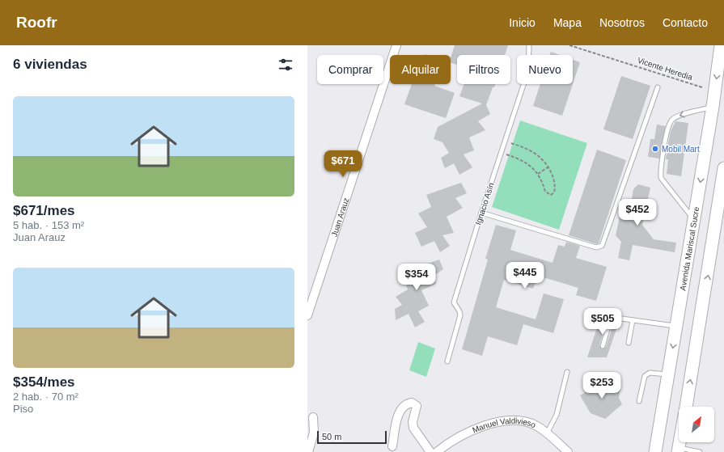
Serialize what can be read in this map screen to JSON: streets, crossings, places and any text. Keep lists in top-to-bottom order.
{
  "streets": {
    "main road": ["Avenida Mariscal Sucre"],
    "street": ["Juan Arauz", "Manuel Valdivieso"],
    "lane": ["Ignacio Asín"],
    "path": ["Vicente Heredia"]
  },
  "places": ["Mobil Mart"],
  "scale_bar": "50 m",
  "north": "top right",
  "page": {
    "header": "Roofr",
    "nav": [
      "Inicio",
      "Mapa",
      "Nosotros",
      "Contacto"
    ],
    "heading": "6 viviendas",
    "chip": [
      "Comprar",
      "Alquilar",
      "Filtros",
      "Nuevo"
    ],
    "list": [
      {
        "name": "$671/mes",
        "note": "5 hab. · 153 m² · Juan Arauz"
      },
      {
        "name": "$354/mes",
        "note": "2 hab. · 70 m² · Piso"
      }
    ],
    "price": [
      "$671",
      "$452",
      "$445",
      "$354",
      "$505",
      "$253"
    ],
    "scale": "50 m"
  }
}
